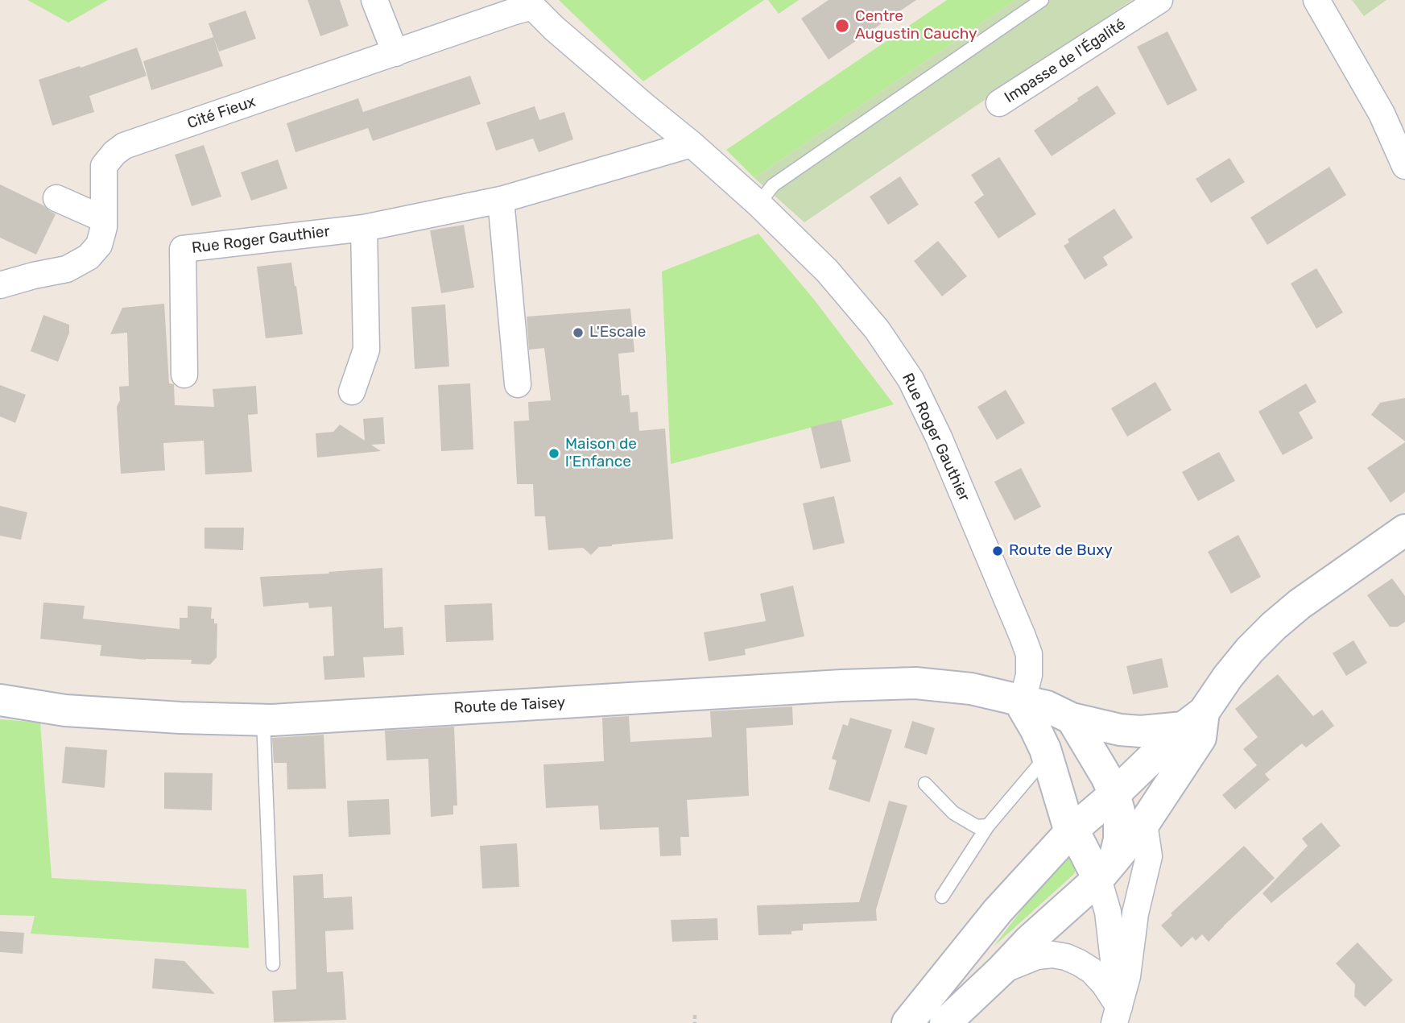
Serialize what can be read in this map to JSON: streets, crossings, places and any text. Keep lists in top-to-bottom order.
{
  "streets": {
    "street": [
      "Impasse de l'Égalité",
      "Cité Fieux",
      "Rue Roger Gauthier",
      "Route de Taisey"
    ]
  },
  "crossings": [
    ["Cité Fieux", "Rue Roger Gauthier"],
    ["Rue Roger Gauthier", "Route de Taisey"]
  ],
  "places": [
    "Centre Augustin Cauchy",
    "L'Escale",
    "Maison de l'Enfance",
    "Route de Buxy"
  ]
}
